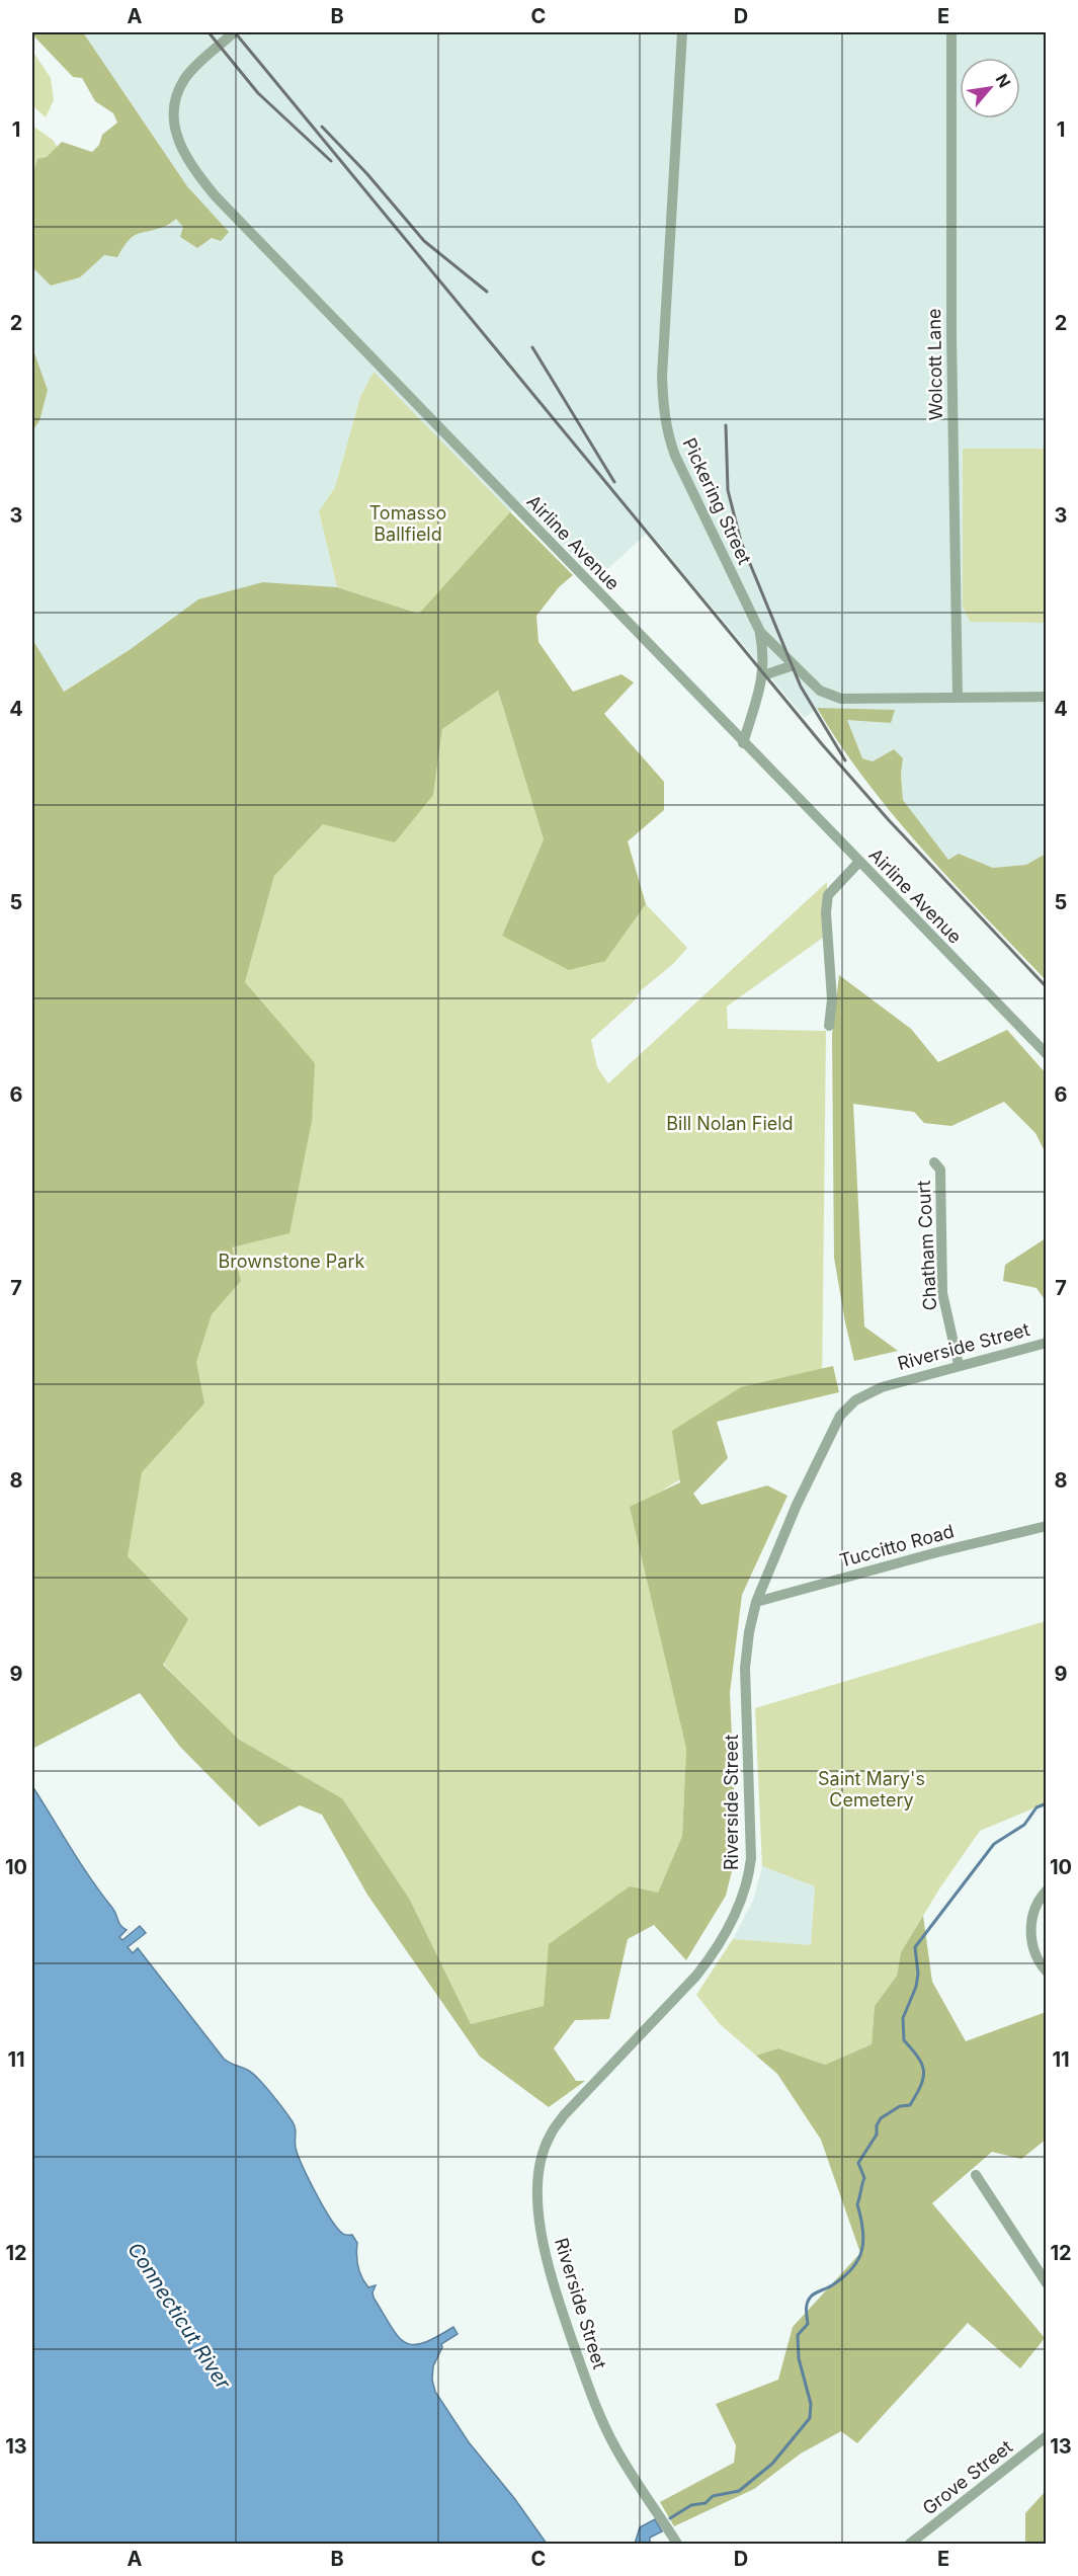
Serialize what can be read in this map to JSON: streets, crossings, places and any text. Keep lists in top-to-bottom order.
{
  "streets": {
    "street": [
      "Wolcott Lane",
      "Pickering Street",
      "Airline Avenue",
      "Chatham Court",
      "Riverside Street",
      "Tuccitto Road",
      "Grove Street"
    ]
  },
  "crossings": [
    ["Wolcott Lane", "Pickering Street"],
    ["Chatham Court", "Riverside Street"],
    ["Riverside Street", "Tuccitto Road"]
  ],
  "water": ["Connecticut River"],
  "parks": [
    "Tomasso Ballfield",
    "Bill Nolan Field",
    "Brownstone Park",
    "Saint Mary's Cemetery"
  ],
  "north": "top right",
  "grid": {
    "columns": [
      "A",
      "B",
      "C",
      "D",
      "E"
    ],
    "rows": [
      "1",
      "2",
      "3",
      "4",
      "5",
      "6",
      "7",
      "8",
      "9",
      "10",
      "11",
      "12",
      "13"
    ]
  }
}
